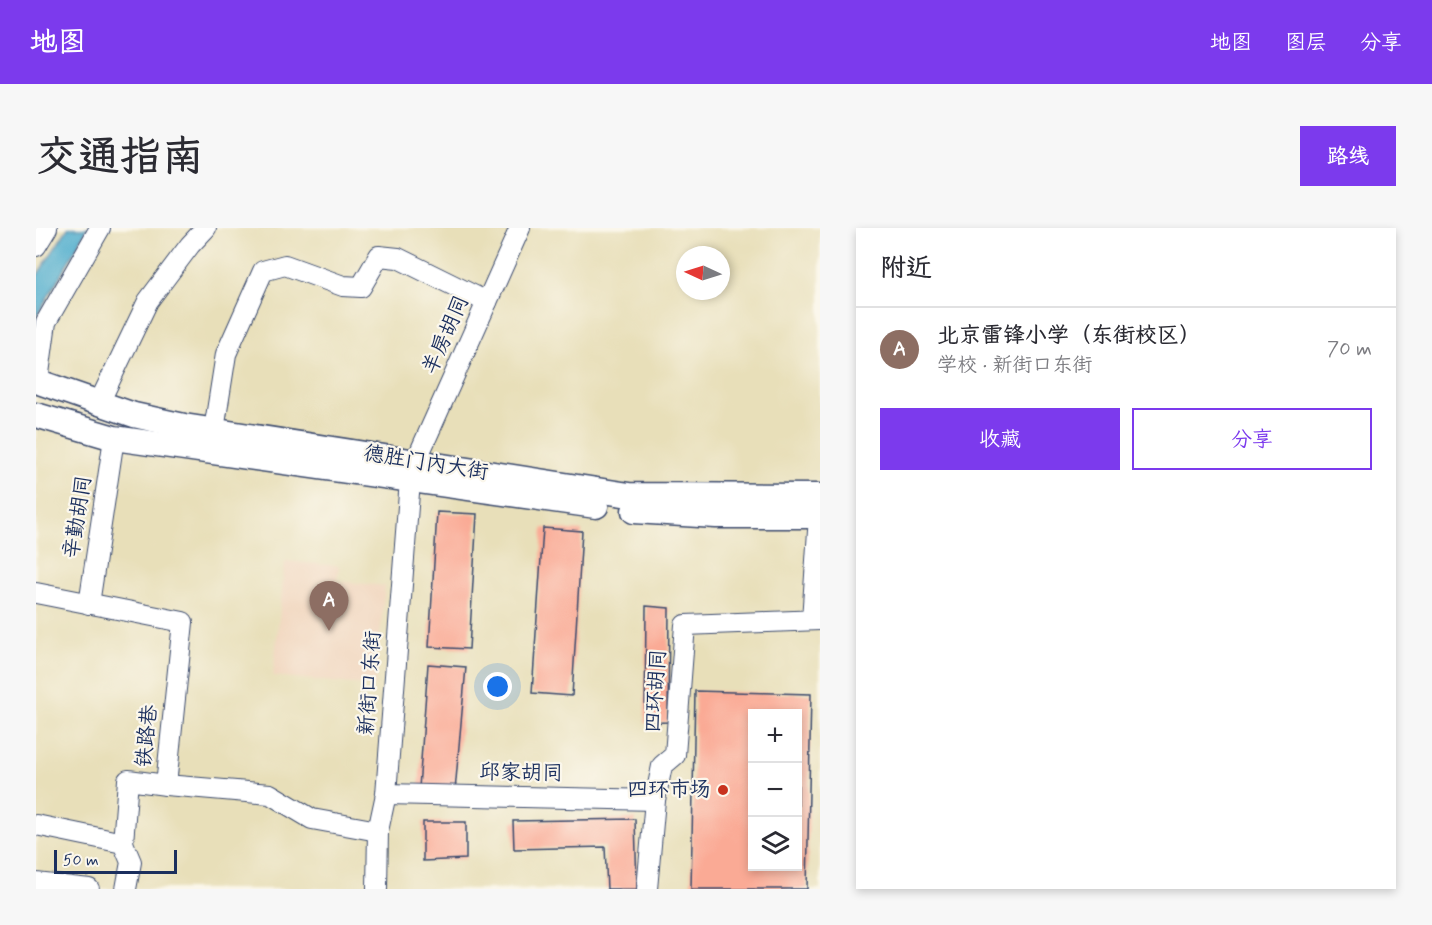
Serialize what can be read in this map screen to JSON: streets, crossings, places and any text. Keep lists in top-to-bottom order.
{
  "streets": {
    "main road": ["德胜门内大街"],
    "street": [
      "羊房胡同",
      "辛勤胡同",
      "新街口东街",
      "四环胡同",
      "铁路巷",
      "邱家胡同"
    ]
  },
  "crossings": [
    ["羊房胡同", "德胜门内大街"],
    ["羊房胡同", "新街口东街"],
    ["德胜门内大街", "辛勤胡同"],
    ["德胜门内大街", "新街口东街"],
    ["辛勤胡同", "铁路巷"],
    ["新街口东街", "铁路巷"],
    ["新街口东街", "邱家胡同"],
    ["四环胡同", "邱家胡同"]
  ],
  "places": ["四环市场"],
  "scale_bar": "50 m",
  "north": "left",
  "page": {
    "header": "地图",
    "nav": ["地图", "图层", "分享"],
    "buttons": [
      "路线",
      ["收藏", "分享"]
    ],
    "title": "交通指南",
    "heading": "附近",
    "list": [
      {
        "mark": "A",
        "name": "北京雷锋小学（东街校区）",
        "note": "学校 · 新街口东街",
        "value": "70 m"
      }
    ],
    "pins": "A",
    "map_buttons": ["+", "−"],
    "scale": "50 m"
  }
}
